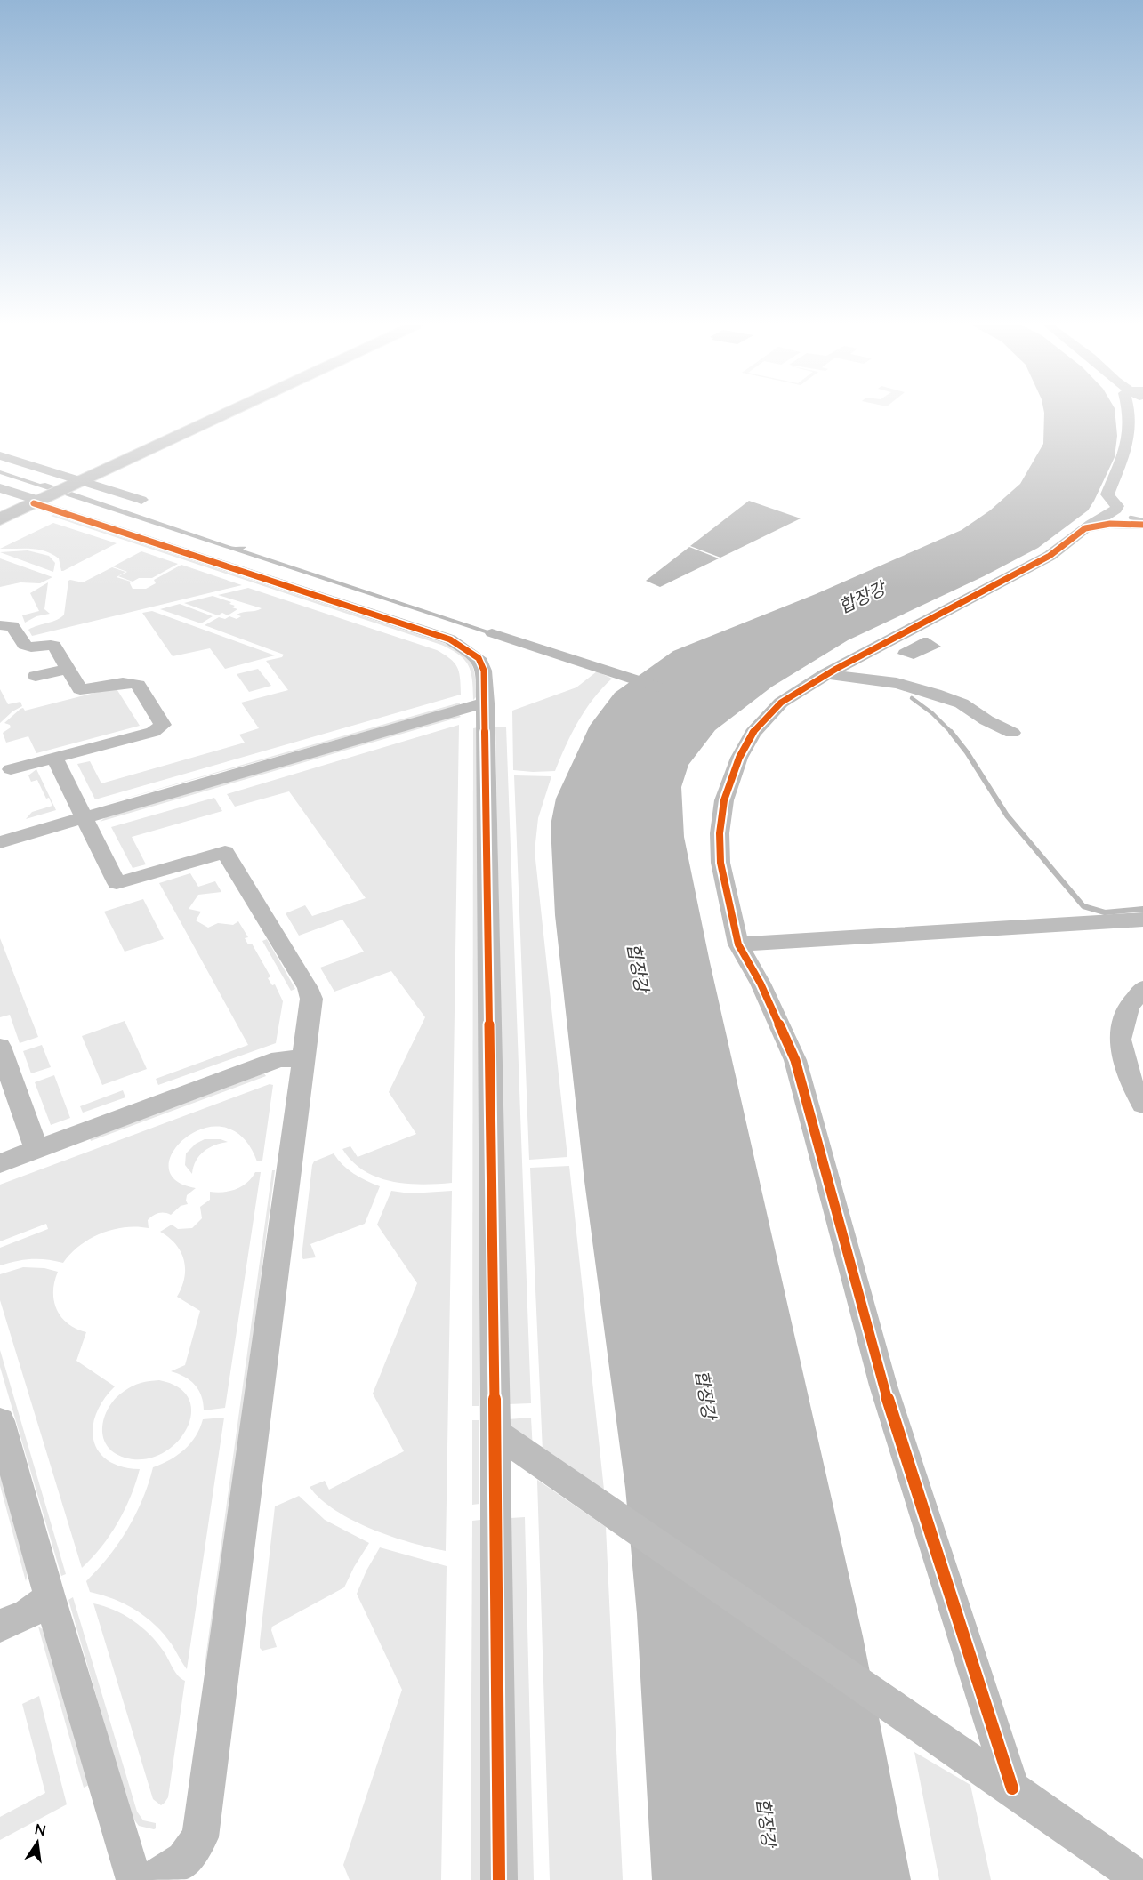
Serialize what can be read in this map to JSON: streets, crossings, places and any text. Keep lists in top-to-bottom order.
{
  "water": ["합장강"],
  "north": "top"
}
